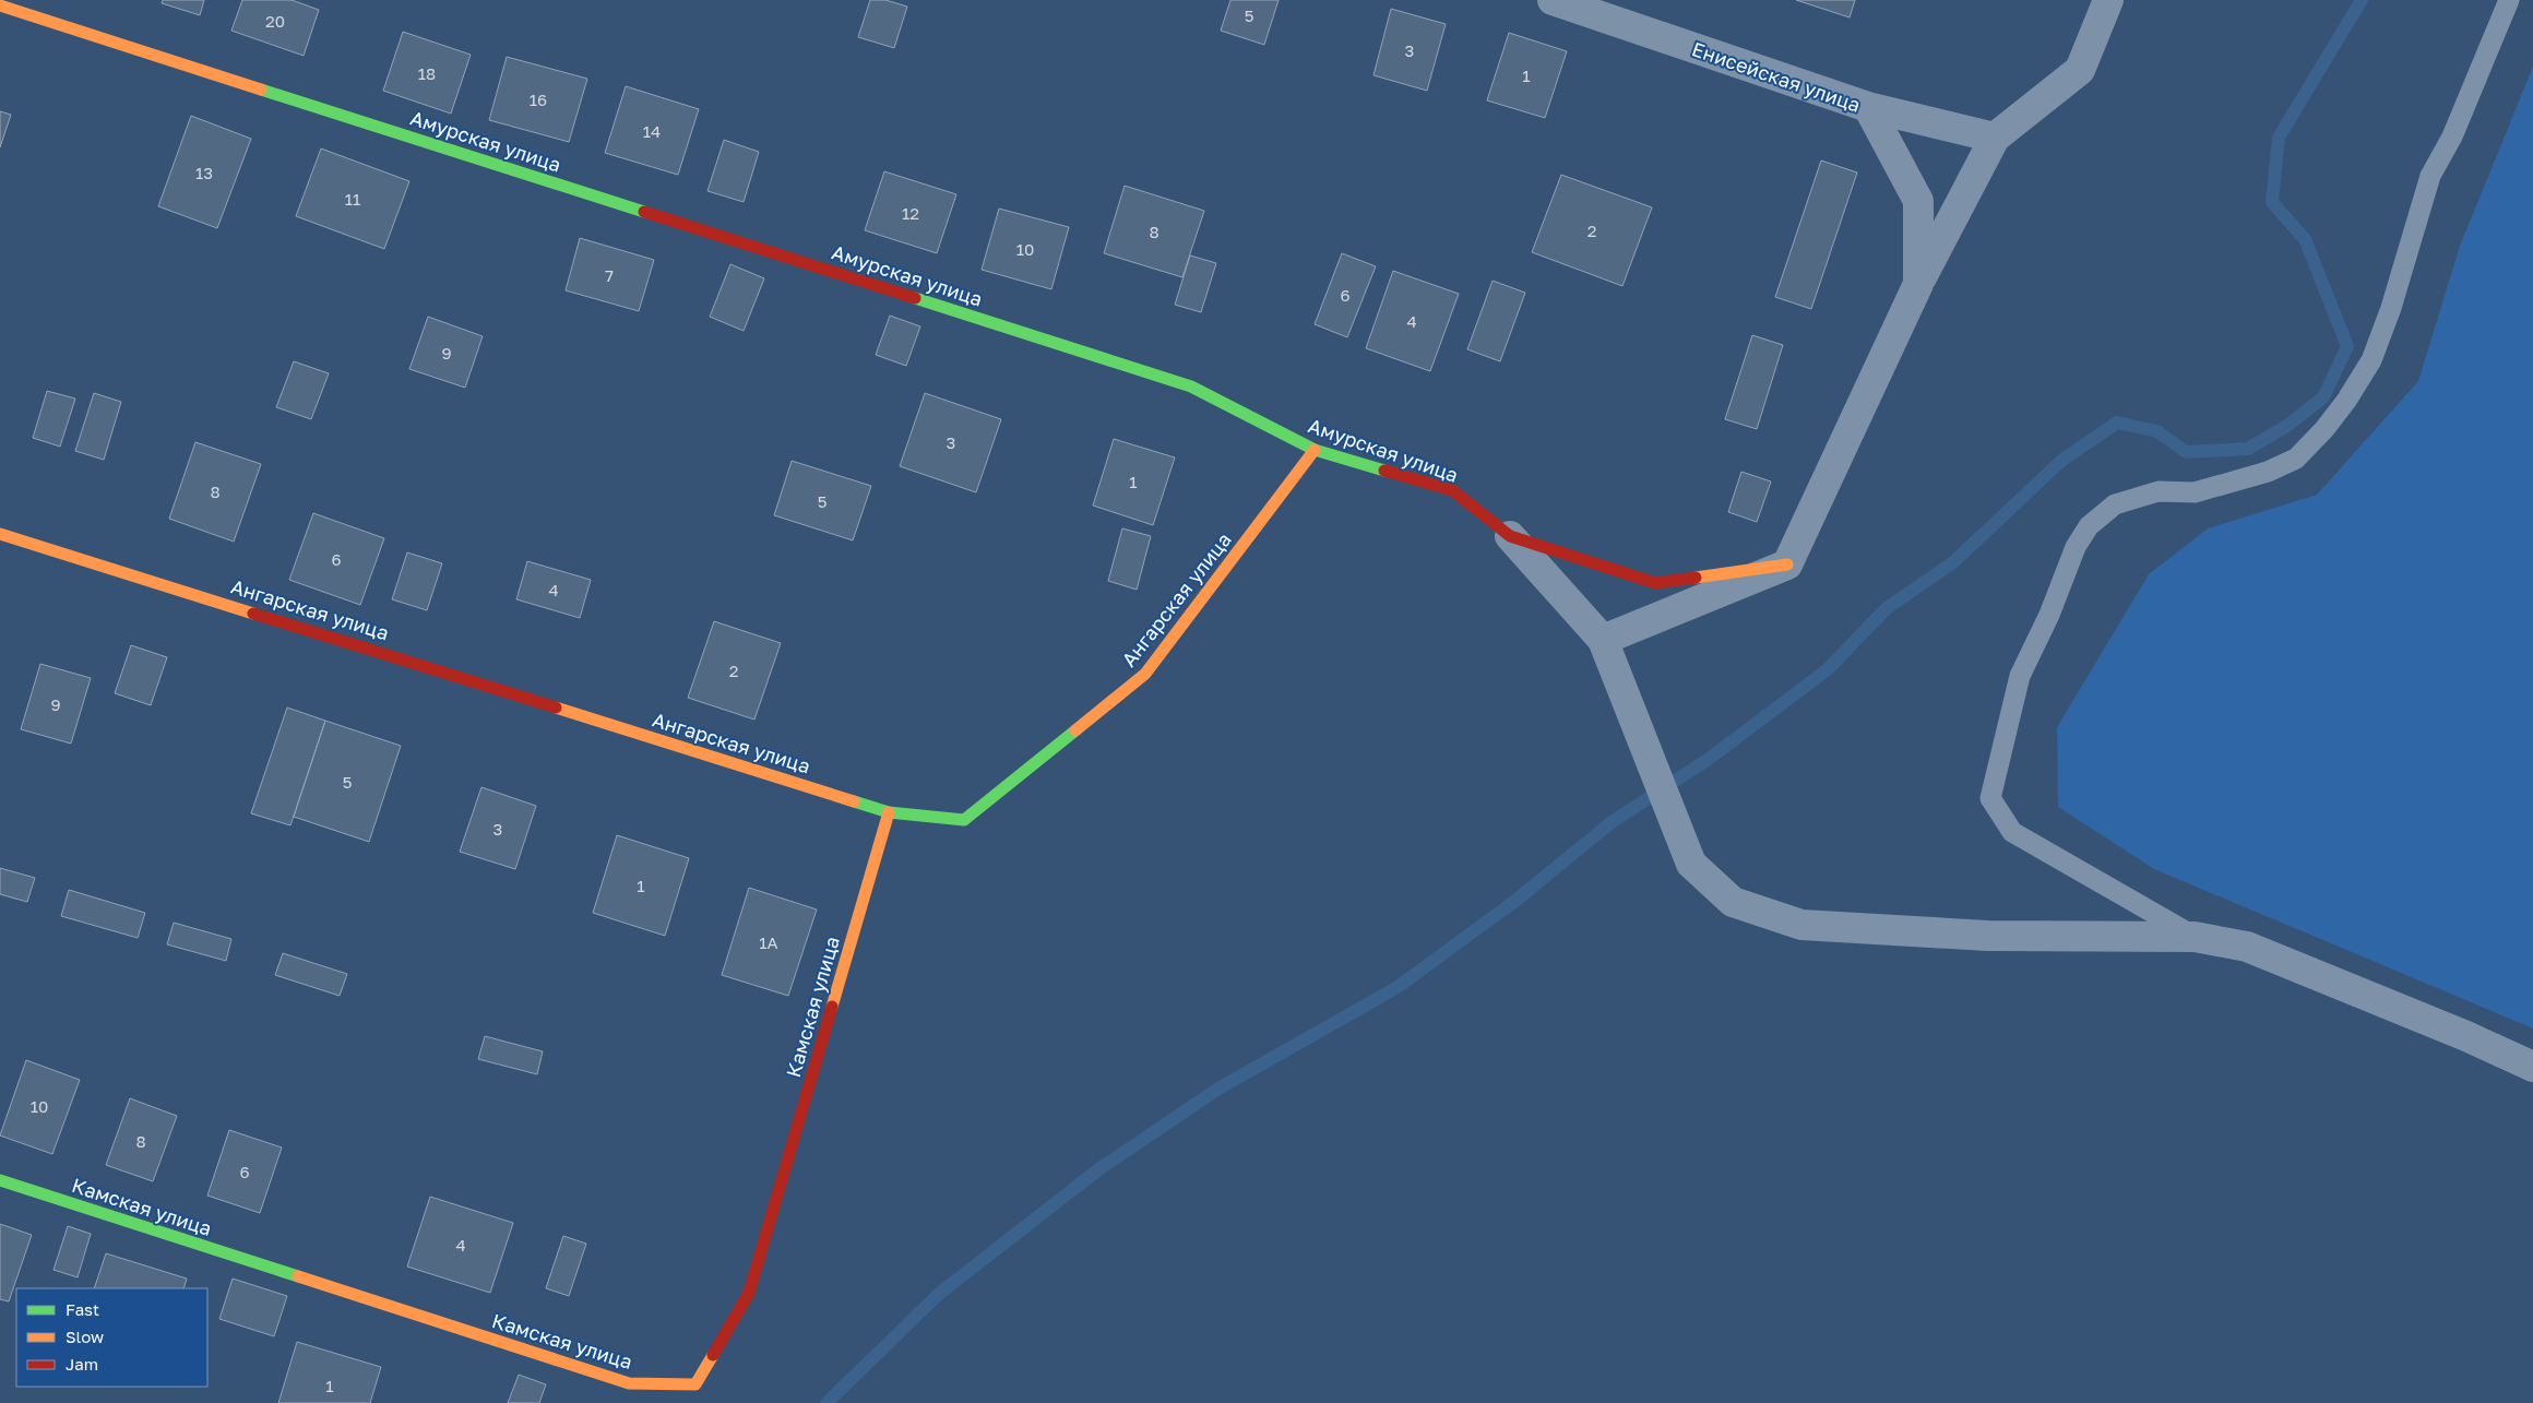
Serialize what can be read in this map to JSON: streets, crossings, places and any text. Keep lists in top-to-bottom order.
{
  "streets": {
    "street": [
      "Енисейская улица",
      "Амурская улица",
      "Ангарская улица",
      "Камская улица"
    ]
  },
  "crossings": [
    ["Енисейская улица", "Амурская улица"],
    ["Амурская улица", "Ангарская улица"],
    ["Ангарская улица", "Камская улица"]
  ],
  "house_numbers": [
    "5",
    "20",
    "3",
    "18",
    "1",
    "16",
    "14",
    "13",
    "11",
    "12",
    "2",
    "8",
    "10",
    "7",
    "6",
    "4",
    "9",
    "3",
    "1",
    "8",
    "5",
    "6",
    "4",
    "2",
    "9",
    "5",
    "3",
    "1",
    "1А",
    "10",
    "8",
    "6",
    "4",
    "1"
  ],
  "legend": ["Fast", "Slow", "Jam"]
}
